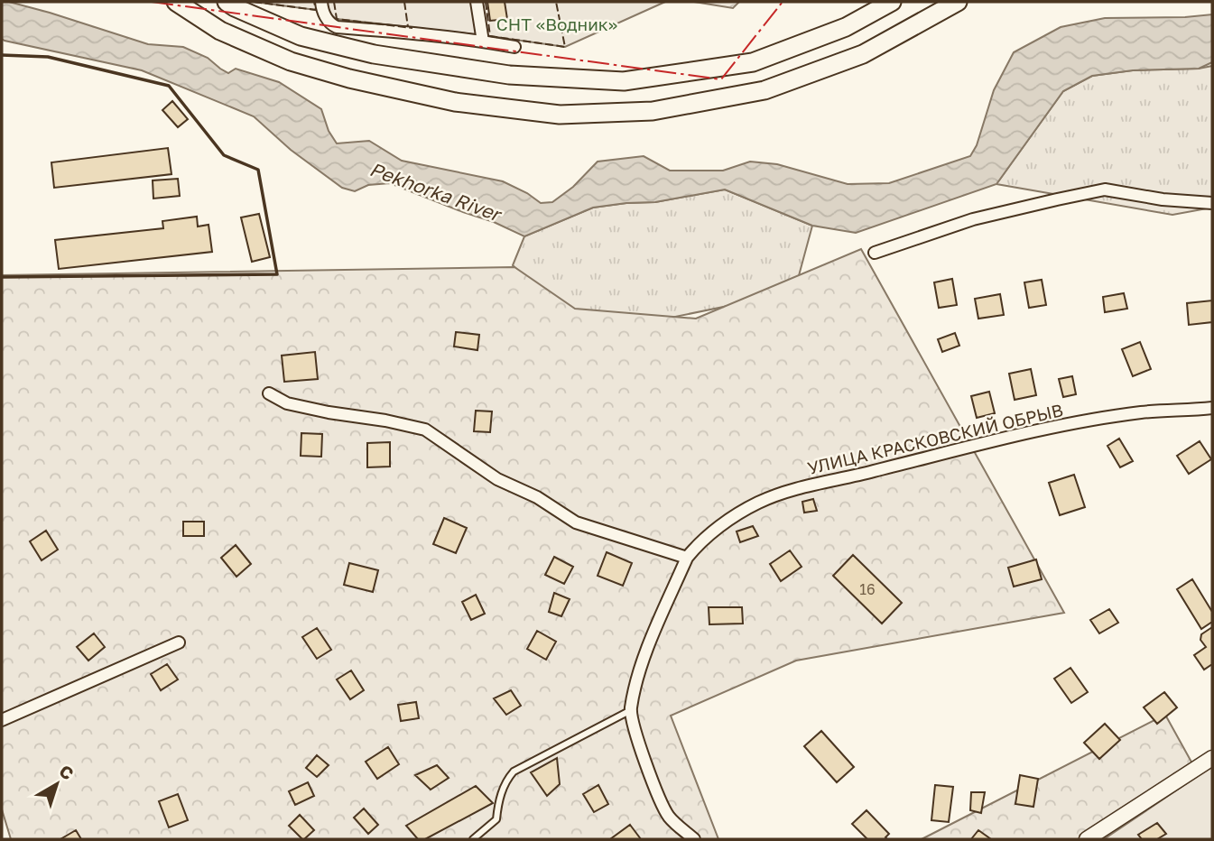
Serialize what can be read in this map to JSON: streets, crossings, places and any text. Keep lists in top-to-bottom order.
{
  "streets": {
    "street": ["УЛИЦА КРАСКОВСКИЙ ОБРЫВ"]
  },
  "water": ["Pekhorka River"],
  "parks": ["СНТ «Водник»"],
  "house_numbers": ["16"],
  "north": "top right"
}
